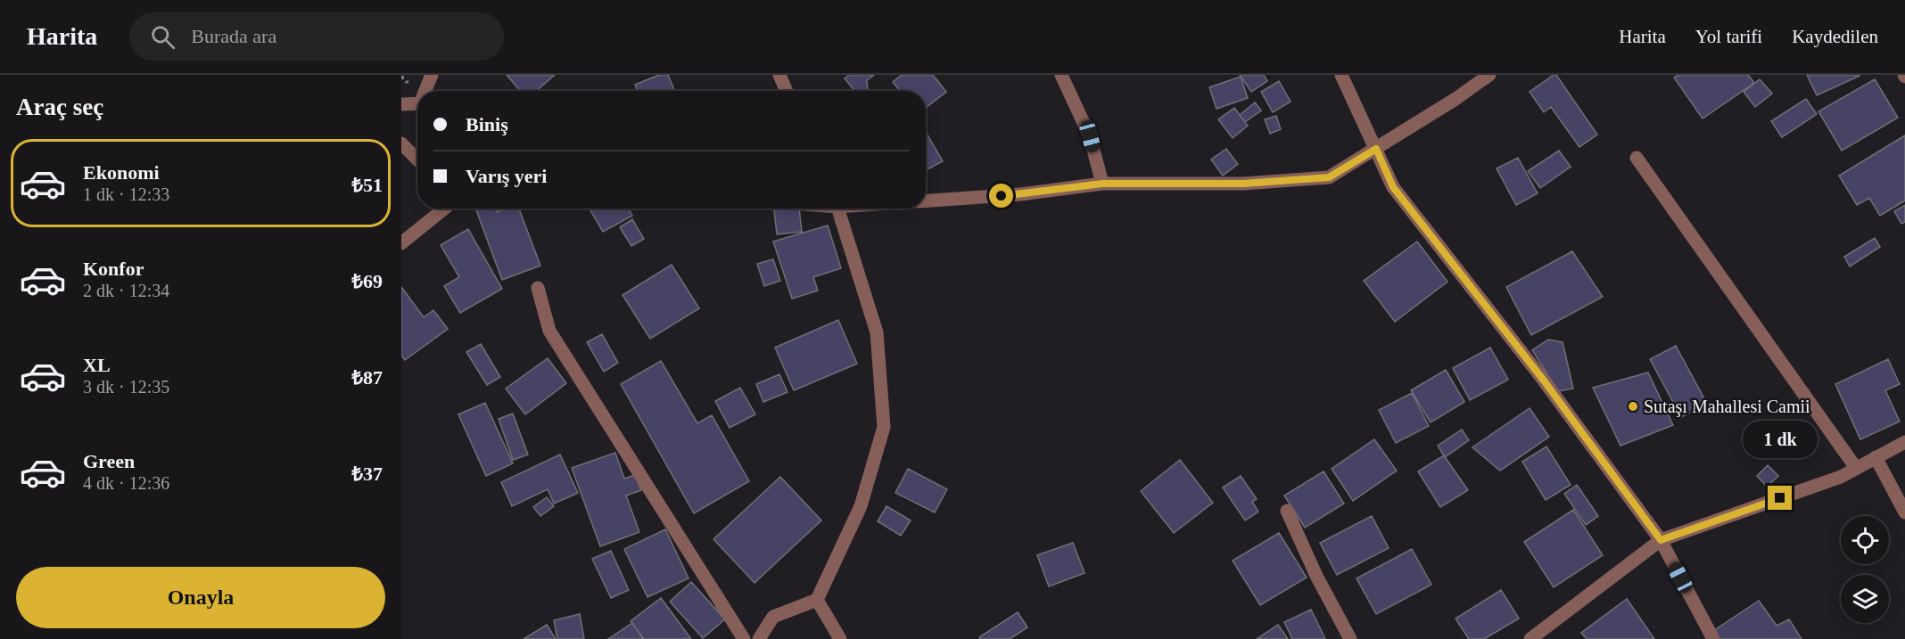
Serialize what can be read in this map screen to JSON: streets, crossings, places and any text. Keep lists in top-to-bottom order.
{
  "places": ["Sutaşı Mahallesi Camii"],
  "page": {
    "header": "Harita",
    "search": "Burada ara",
    "nav": ["Harita", "Yol tarifi", "Kaydedilen"],
    "heading": "Araç seç",
    "banner": ["Biniş", "Varış yeri"],
    "list": [
      {
        "name": "Ekonomi",
        "note": "1 dk · 12:33",
        "value": "₺51"
      },
      {
        "name": "Konfor",
        "note": "2 dk · 12:34",
        "value": "₺69"
      },
      {
        "name": "XL",
        "note": "3 dk · 12:35",
        "value": "₺87"
      },
      {
        "name": "Green",
        "note": "4 dk · 12:36",
        "value": "₺37"
      }
    ],
    "bubble": "1 dk",
    "buttons": "Onayla"
  }
}
